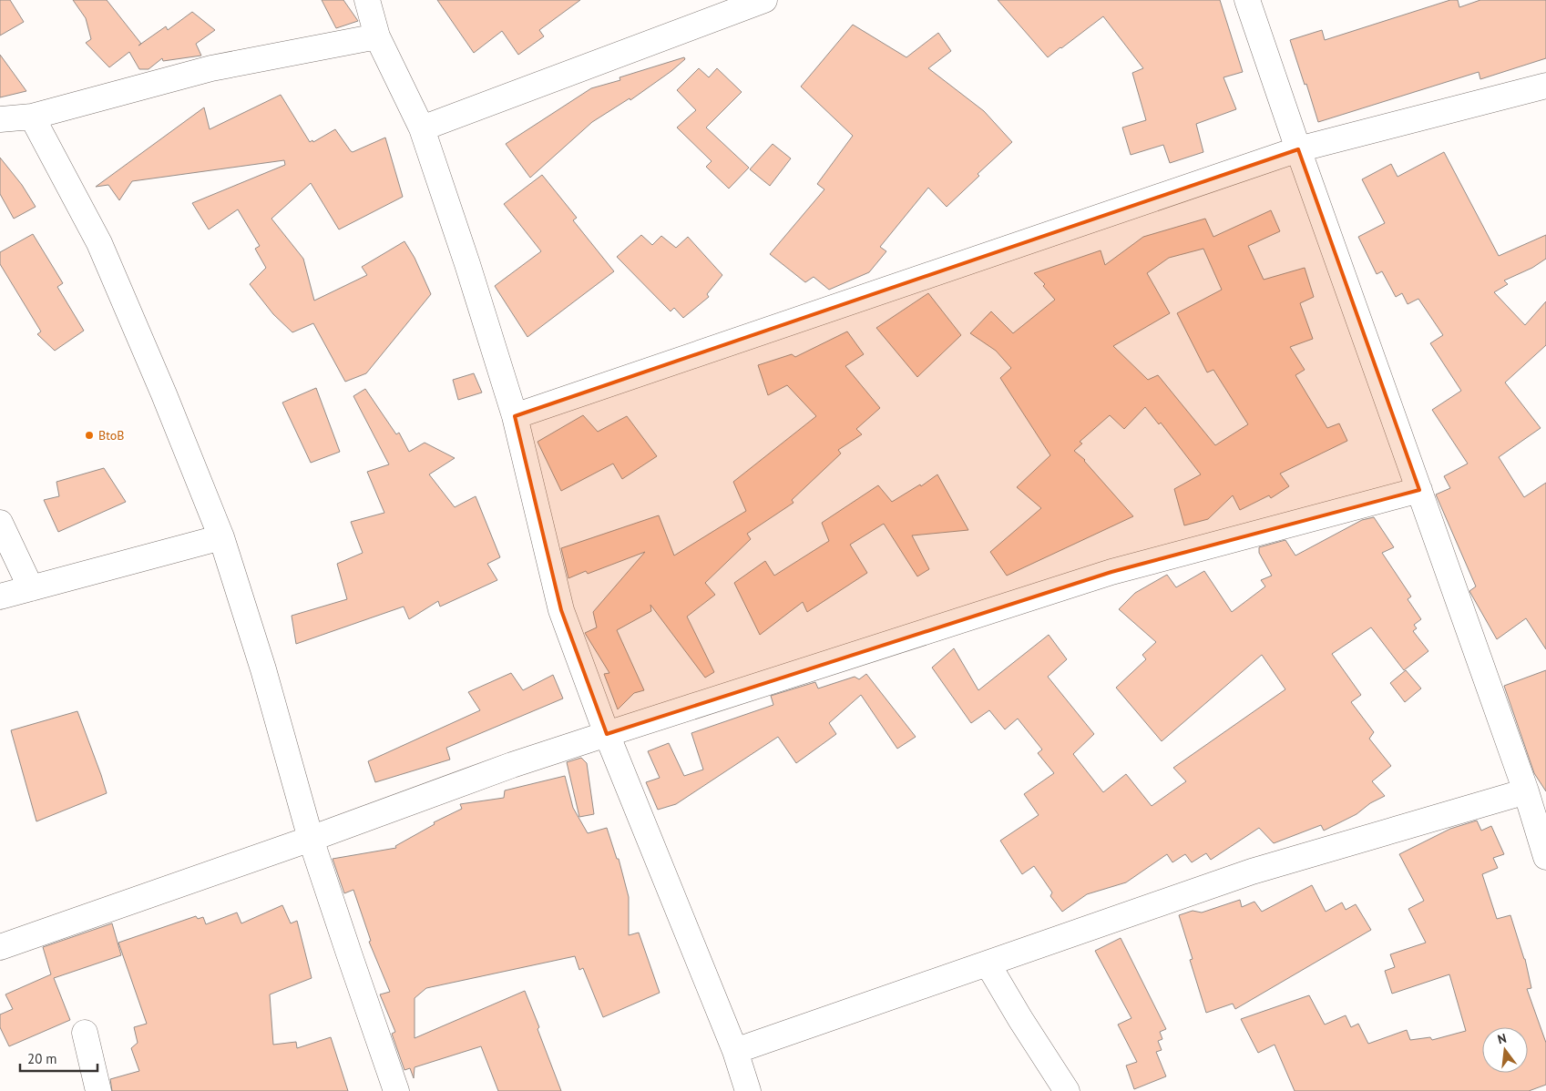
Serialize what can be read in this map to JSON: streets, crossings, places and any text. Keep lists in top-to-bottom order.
{
  "places": ["BtoB"],
  "scale_bar": "20 m",
  "north": "top"
}
